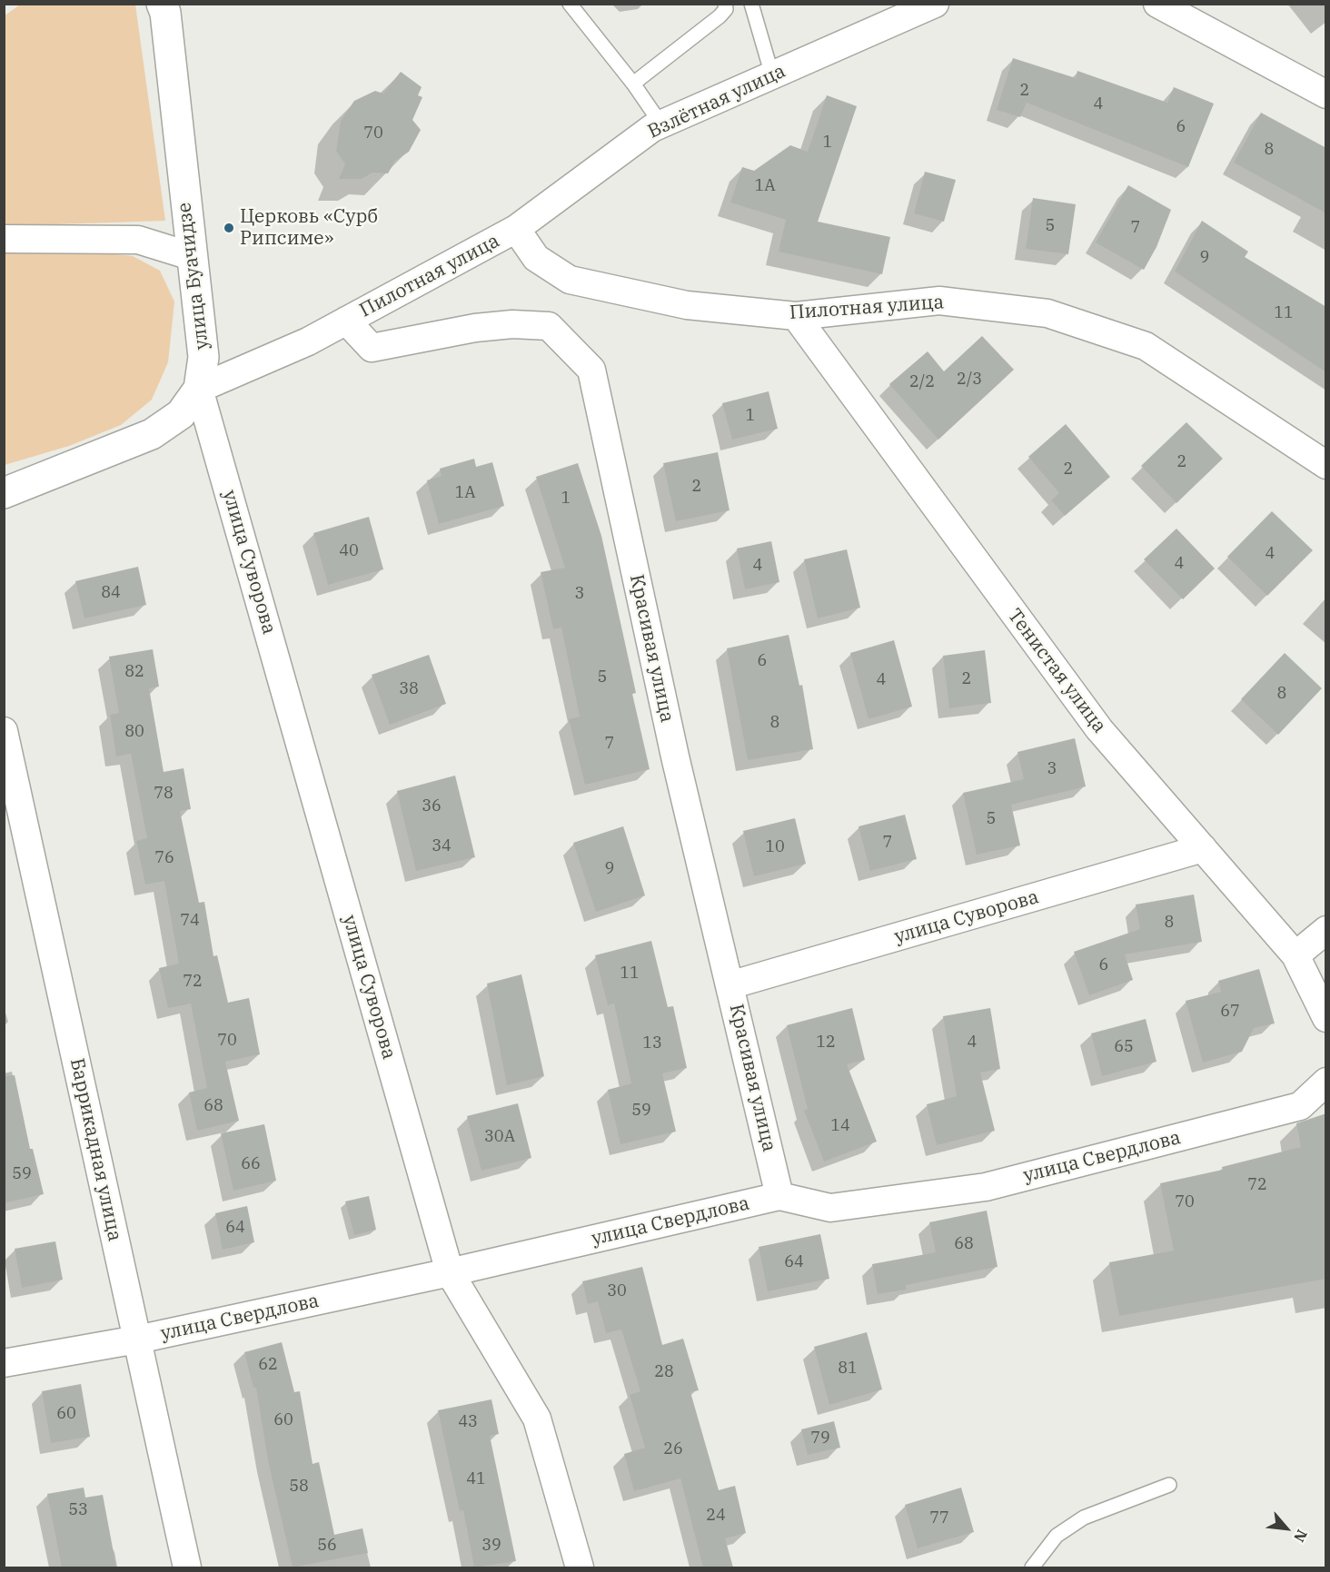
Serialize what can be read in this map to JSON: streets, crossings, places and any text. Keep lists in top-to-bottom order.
{
  "streets": {
    "main road": ["улица Буачидзе"],
    "street": [
      "Взлётная улица",
      "Пилотная улица",
      "улица Суворова",
      "Красивая улица",
      "Тенистая улица",
      "Баррикадная улица",
      "улица Свердлова"
    ]
  },
  "crossings": [
    ["Взлётная улица", "Пилотная улица"],
    ["улица Буачидзе", "Пилотная улица"],
    ["улица Буачидзе", "улица Суворова"],
    ["Пилотная улица", "улица Суворова"],
    ["Пилотная улица", "Красивая улица"],
    ["Пилотная улица", "Тенистая улица"],
    ["улица Суворова", "Красивая улица"],
    ["улица Суворова", "Тенистая улица"],
    ["улица Суворова", "улица Свердлова"],
    ["Красивая улица", "улица Свердлова"],
    ["Баррикадная улица", "улица Свердлова"]
  ],
  "places": ["Церковь «Сурб Рипсиме»"],
  "house_numbers": [
    "2",
    "4",
    "6",
    "70",
    "1",
    "8",
    "1А",
    "5",
    "7",
    "9",
    "11",
    "2/3",
    "2/2",
    "1",
    "2",
    "2",
    "2",
    "1А",
    "1",
    "40",
    "4",
    "4",
    "4",
    "84",
    "3",
    "6",
    "82",
    "5",
    "2",
    "4",
    "38",
    "8",
    "8",
    "80",
    "7",
    "3",
    "78",
    "36",
    "5",
    "7",
    "34",
    "10",
    "76",
    "9",
    "74",
    "8",
    "6",
    "11",
    "72",
    "67",
    "70",
    "12",
    "4",
    "13",
    "65",
    "68",
    "59",
    "14",
    "30А",
    "66",
    "59",
    "72",
    "70",
    "64",
    "68",
    "64",
    "30",
    "62",
    "81",
    "28",
    "60",
    "60",
    "43",
    "79",
    "26",
    "41",
    "58",
    "53",
    "24",
    "77",
    "56",
    "39"
  ],
  "north": "bottom right"
}
